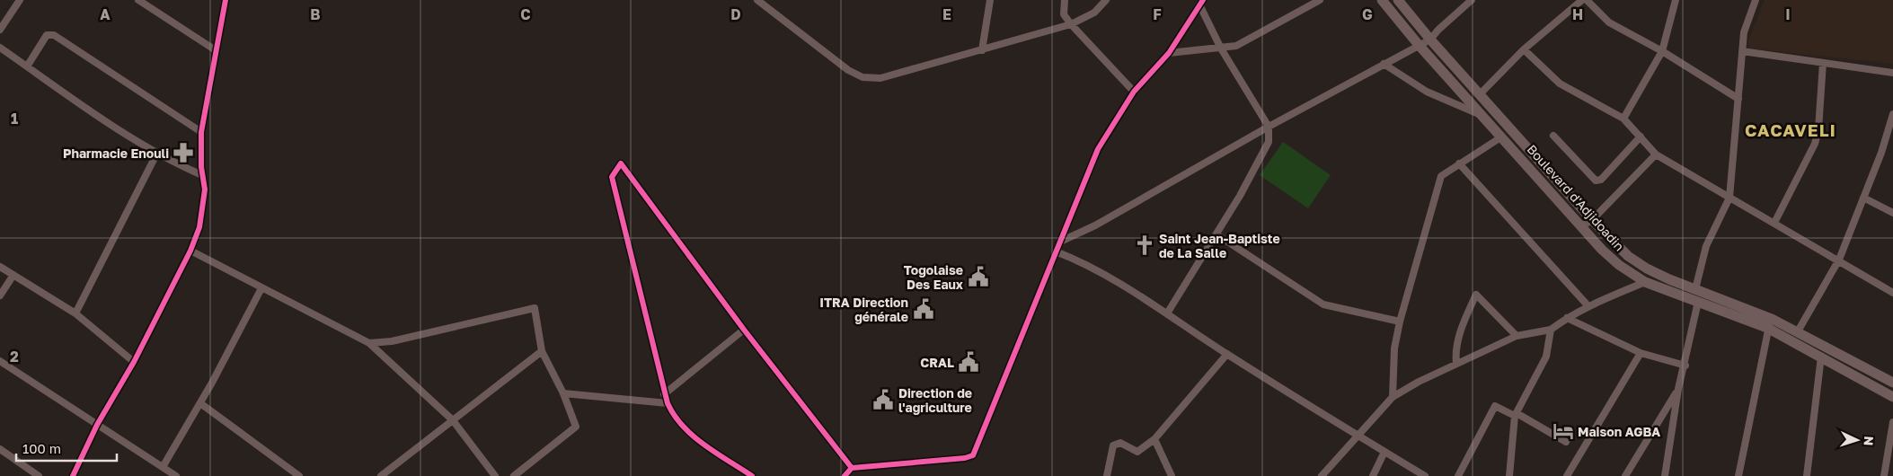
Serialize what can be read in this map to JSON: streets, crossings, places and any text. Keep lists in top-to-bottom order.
{
  "streets": {
    "main road": ["Boulevard d'Adjidoadin"]
  },
  "districts": ["CACAVELI"],
  "places": {
    "pharmacy": ["Pharmacie Enouli"],
    "church": ["Saint Jean-Baptiste de La Salle"],
    "public building": [
      "Togolaise Des Eaux",
      "ITRA Direction générale",
      "CRAL",
      "Direction de l'agriculture"
    ],
    "hotel": ["Maison AGBA"]
  },
  "scale_bar": "100 m",
  "north": "right",
  "grid": {
    "columns": [
      "A",
      "B",
      "C",
      "D",
      "E",
      "F",
      "G",
      "H",
      "I"
    ],
    "rows": ["1", "2"]
  }
}
